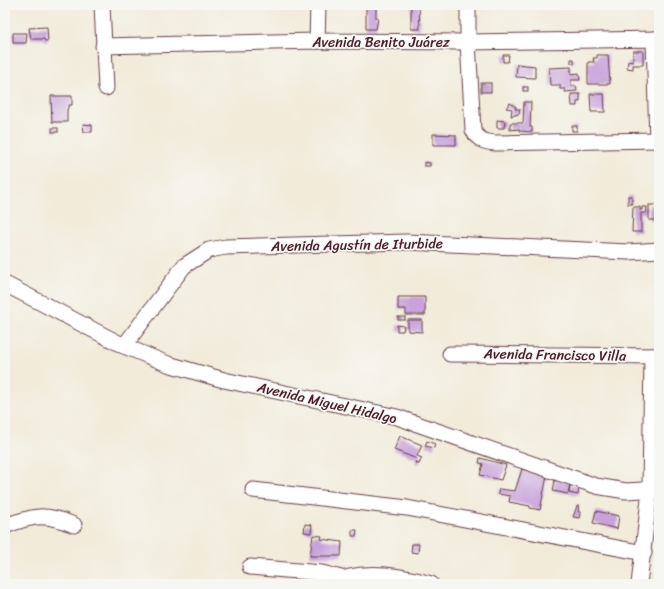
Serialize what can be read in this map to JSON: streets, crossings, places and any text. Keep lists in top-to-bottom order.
{
  "streets": {
    "street": [
      "Avenida Benito Juárez",
      "Avenida Agustín de Iturbide",
      "Avenida Francisco Villa",
      "Avenida Miguel Hidalgo"
    ]
  },
  "crossings": [
    ["Avenida Agustín de Iturbide", "Avenida Miguel Hidalgo"]
  ]
}
